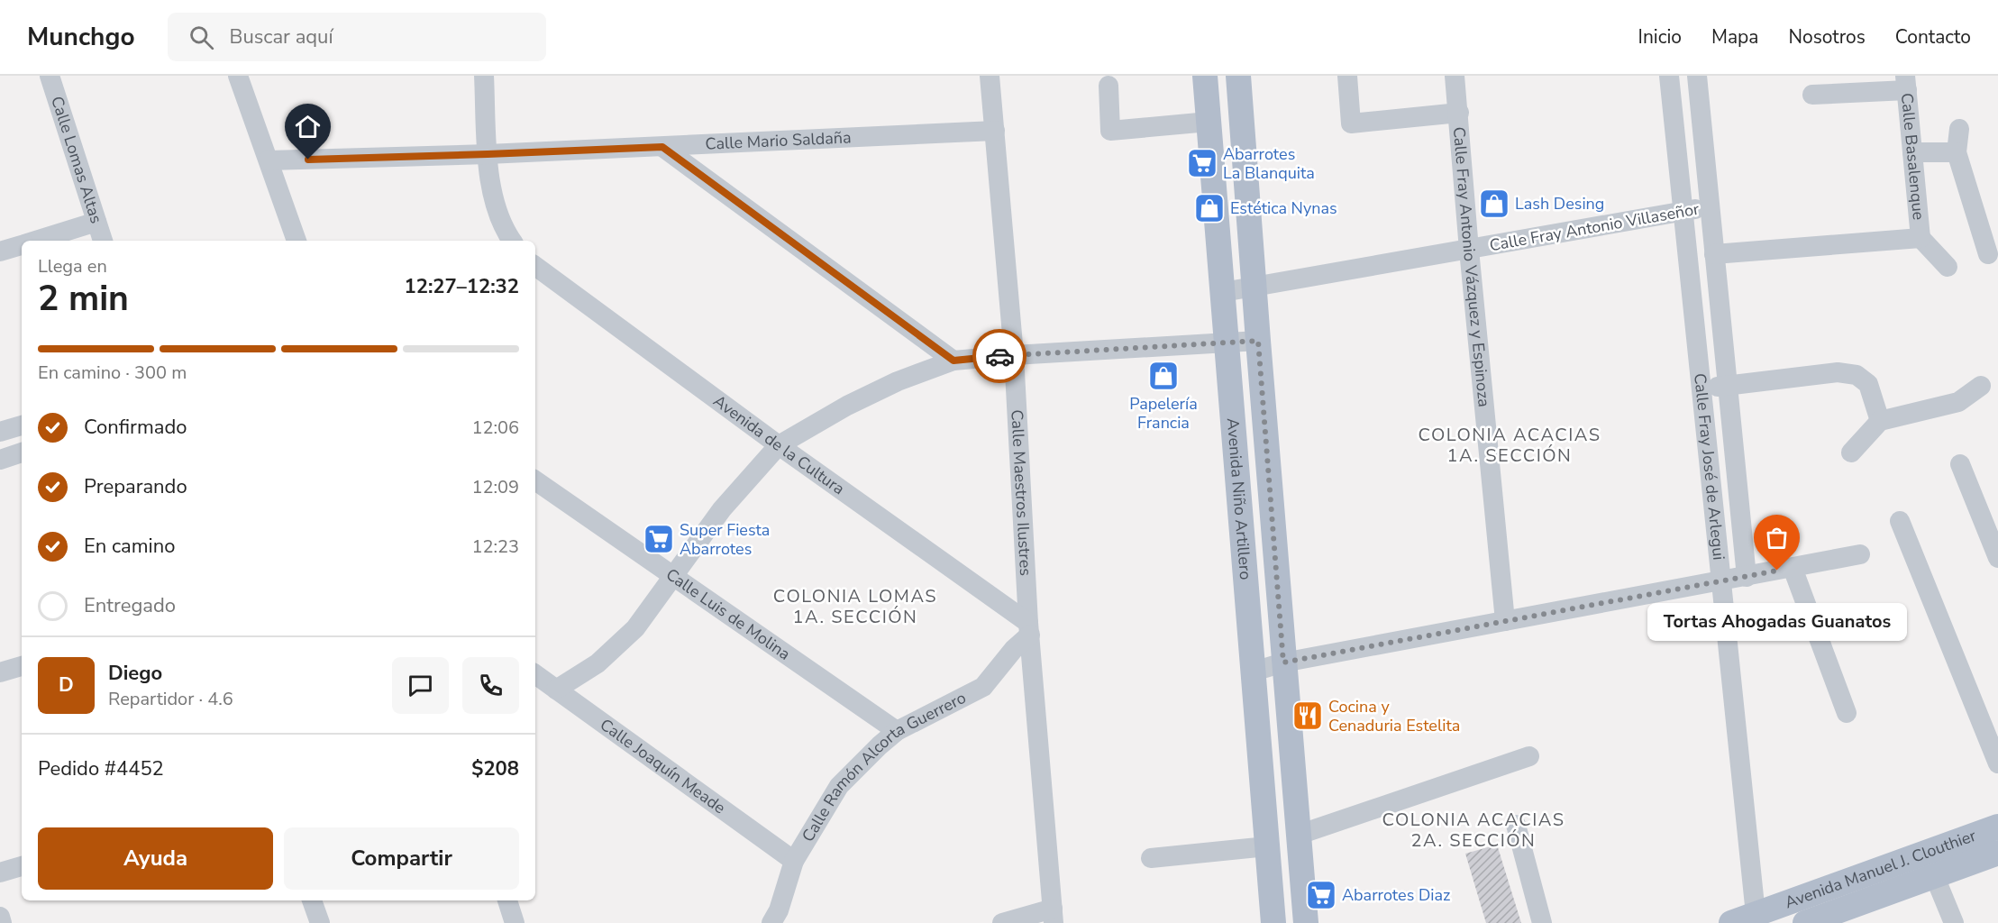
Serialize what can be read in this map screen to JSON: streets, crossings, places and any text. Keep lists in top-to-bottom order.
{
  "streets": {
    "main road": ["Avenida Niño Artillero", "Avenida Manuel J. Clouthier"],
    "street": [
      "Calle Mario Saldaña",
      "Calle Basalenque",
      "Calle Lomas Altas",
      "Calle Fray Antonio Villaseñor",
      "Calle Fray Antonio Vázquez y Espinoza",
      "Avenida de la Cultura",
      "Calle Fray José de Arlegui",
      "Calle Maestros Ilustres",
      "Calle Luis de Molina",
      "Calle Joaquín Meade",
      "Calle Ramón Alcorta Guerrero"
    ]
  },
  "crossings": [
    ["Calle Mario Saldaña", "Calle Maestros Ilustres"],
    ["Calle Fray Antonio Villaseñor", "Calle Fray Antonio Vázquez y Espinoza"],
    ["Calle Fray Antonio Villaseñor", "Calle Fray José de Arlegui"],
    ["Calle Fray Antonio Villaseñor", "Avenida Niño Artillero"],
    ["Avenida de la Cultura", "Calle Maestros Ilustres"],
    ["Avenida de la Cultura", "Calle Ramón Alcorta Guerrero"],
    ["Calle Fray José de Arlegui", "Avenida Manuel J. Clouthier"],
    ["Calle Maestros Ilustres", "Calle Ramón Alcorta Guerrero"],
    ["Calle Luis de Molina", "Calle Ramón Alcorta Guerrero"],
    ["Calle Joaquín Meade", "Calle Ramón Alcorta Guerrero"]
  ],
  "districts": ["COLONIA ACACIAS 1A. SECCIÓN", "COLONIA LOMAS 1A. SECCIÓN", "COLONIA ACACIAS 2A. SECCIÓN"],
  "places": {
    "supermarket": ["Abarrotes La Blanquita", "Super Fiesta Abarrotes", "Abarrotes Diaz"],
    "shop": ["Lash Desing", "Estética Nynas", "Papelería Francia"],
    "other": ["Tortas Ahogadas Guanatos"],
    "restaurant": ["Cocina y Cenaduria Estelita"]
  },
  "page": {
    "header": "Munchgo",
    "search": "Buscar aquí",
    "nav": [
      "Inicio",
      "Mapa",
      "Nosotros",
      "Contacto"
    ],
    "heading": ["2 min", "Llega en", "12:27–12:32"],
    "panel": [
      "Diego",
      "Repartidor · 4.6",
      "Pedido #4452",
      "$208"
    ],
    "bar": "En camino · 300 m",
    "list": [
      ["Confirmado", "12:06"],
      ["Preparando", "12:09"],
      ["En camino", "12:23"],
      "Entregado"
    ],
    "bubble": "Tortas Ahogadas Guanatos",
    "round": "D",
    "buttons": ["Ayuda", "Compartir"]
  }
}
